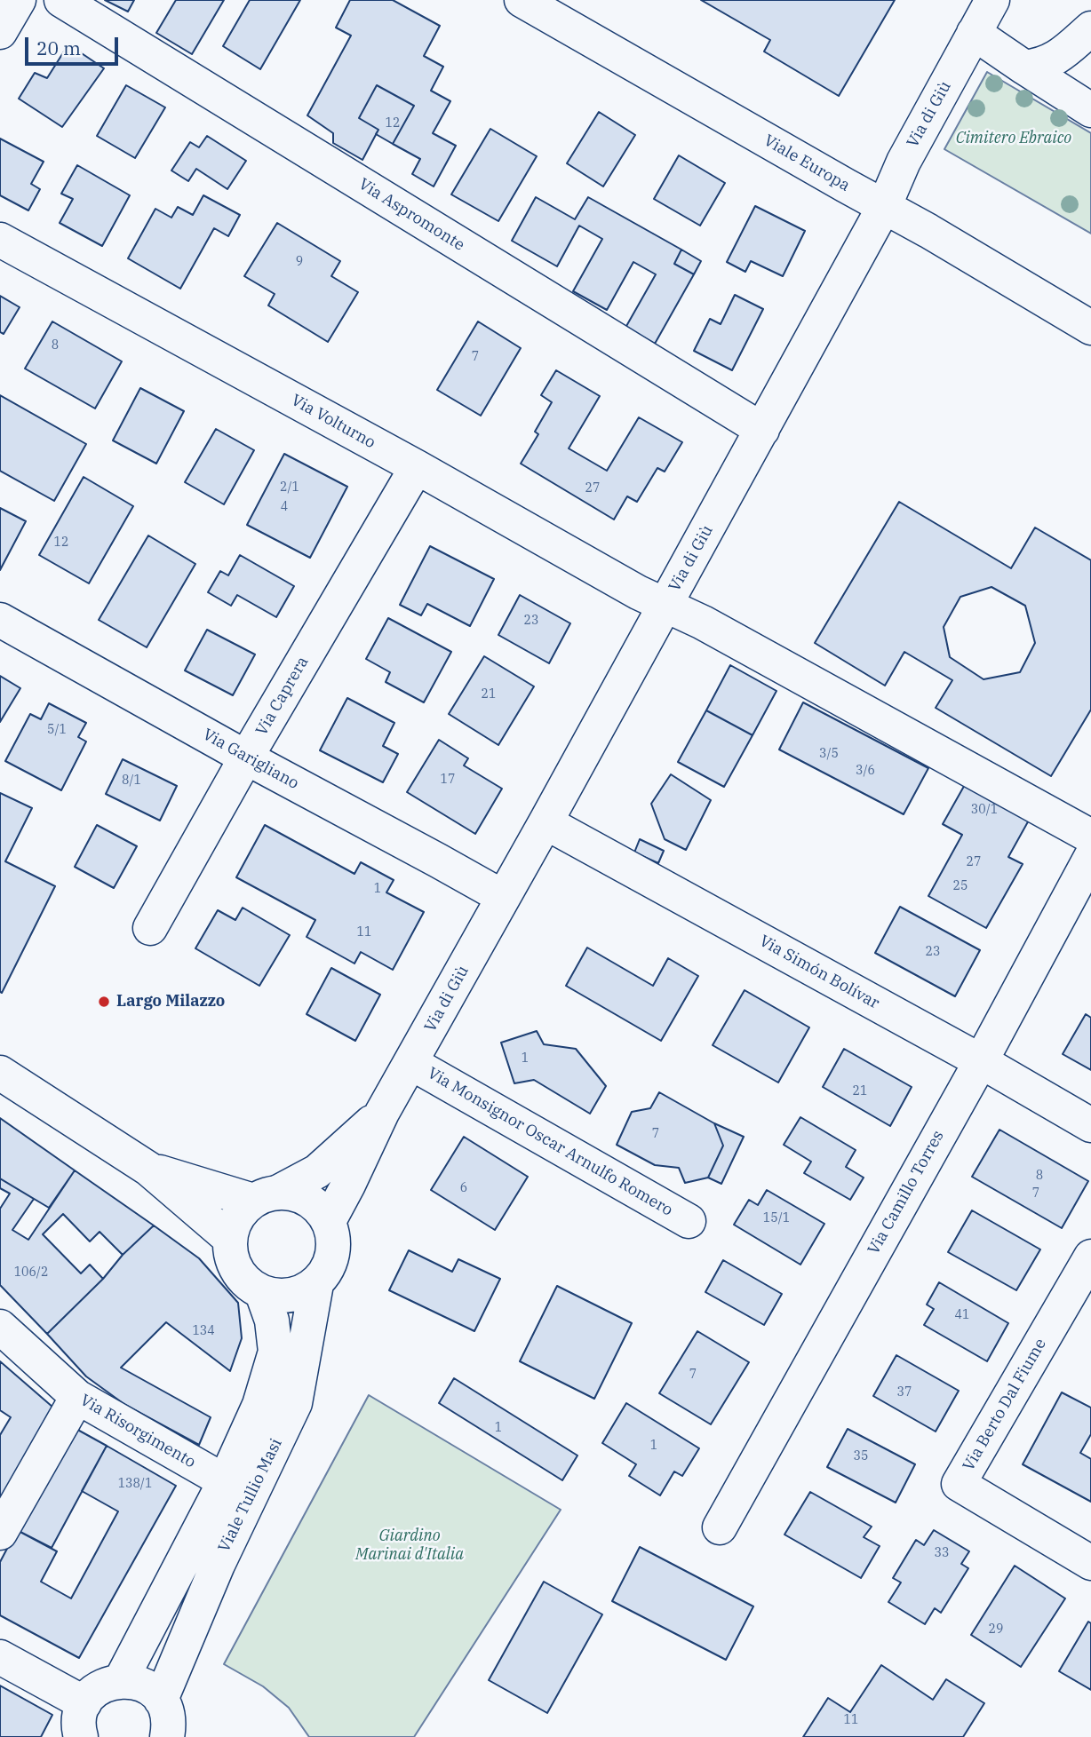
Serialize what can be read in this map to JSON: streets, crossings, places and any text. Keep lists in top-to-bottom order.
{
  "streets": {
    "street": [
      "Via di Giù",
      "Viale Europa",
      "Via Aspromonte",
      "Via Volturno",
      "Via Caprera",
      "Via Garigliano",
      "Via Simón Bolívar",
      "Via Monsignor Oscar Arnulfo Romero",
      "Via Camillo Torres",
      "Via Berto Dal Fiume",
      "Via Risorgimento",
      "Viale Tullio Masi"
    ]
  },
  "crossings": [
    ["Via di Giù", "Viale Europa"],
    ["Via di Giù", "Via Aspromonte"],
    ["Via di Giù", "Via Volturno"],
    ["Via di Giù", "Via Garigliano"],
    ["Via di Giù", "Via Simón Bolívar"],
    ["Via di Giù", "Via Monsignor Oscar Arnulfo Romero"],
    ["Via di Giù", "Viale Tullio Masi"],
    ["Via Volturno", "Via Caprera"],
    ["Via Caprera", "Via Garigliano"],
    ["Via Simón Bolívar", "Via Camillo Torres"],
    ["Via Risorgimento", "Viale Tullio Masi"]
  ],
  "parks": ["Cimitero Ebraico", "Giardino Marinai d'Italia"],
  "places": ["Largo Milazzo"],
  "house_numbers": [
    "12",
    "9",
    "8",
    "7",
    "2/1",
    "27",
    "4",
    "12",
    "23",
    "21",
    "5/1",
    "3/5",
    "3/6",
    "17",
    "8/1",
    "30/1",
    "27",
    "25",
    "1",
    "11",
    "23",
    "1",
    "21",
    "7",
    "8",
    "6",
    "7",
    "15/1",
    "106/2",
    "41",
    "134",
    "7",
    "37",
    "1",
    "1",
    "35",
    "138/1",
    "33",
    "29",
    "11"
  ],
  "scale_bar": "20 m"
}
